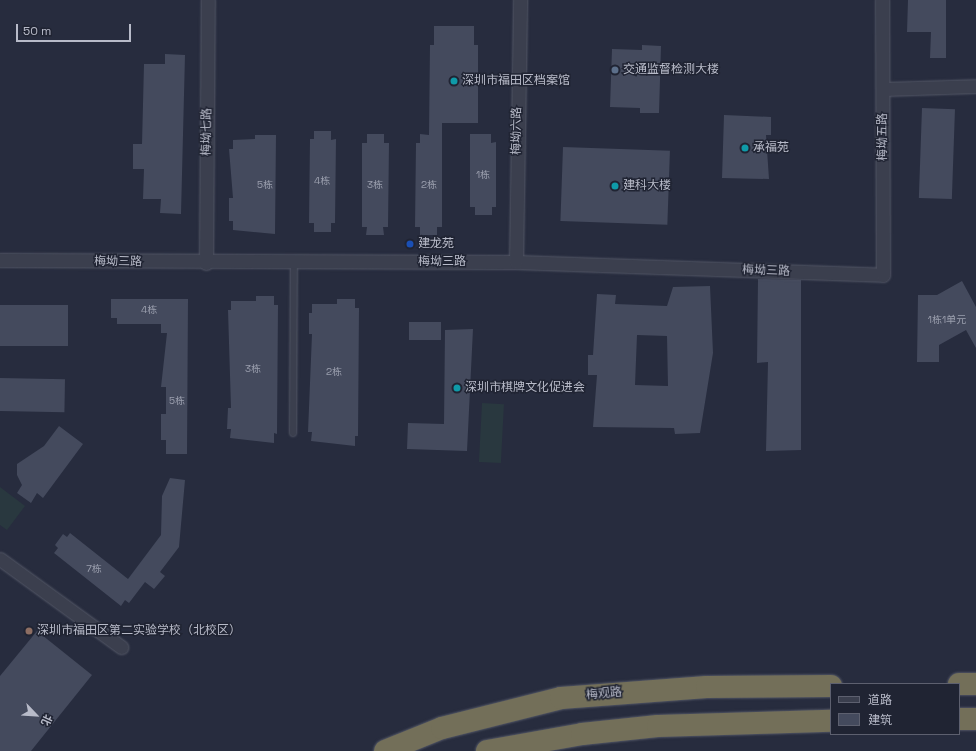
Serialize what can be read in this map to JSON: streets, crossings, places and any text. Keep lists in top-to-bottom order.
{
  "streets": {
    "highway": ["梅观路"],
    "street": [
      "梅坳六路",
      "梅坳七路",
      "梅坳五路",
      "梅坳三路"
    ]
  },
  "crossings": [
    ["梅坳六路", "梅坳三路"],
    ["梅坳七路", "梅坳三路"],
    ["梅坳五路", "梅坳三路"]
  ],
  "places": [
    "交通监督检测大楼",
    "深圳市福田区档案馆",
    "承福苑",
    "建科大楼",
    "建龙苑",
    "深圳市棋牌文化促进会",
    "深圳市福田区第二实验学校（北校区）"
  ],
  "house_numbers": [
    "1栋",
    "4栋",
    "5栋",
    "3栋",
    "2栋",
    "4栋",
    "1栋1单元",
    "3栋",
    "2栋",
    "5栋",
    "7栋"
  ],
  "legend": ["道路", "建筑"],
  "scale_bar": "50 m",
  "north": "bottom right"
}
